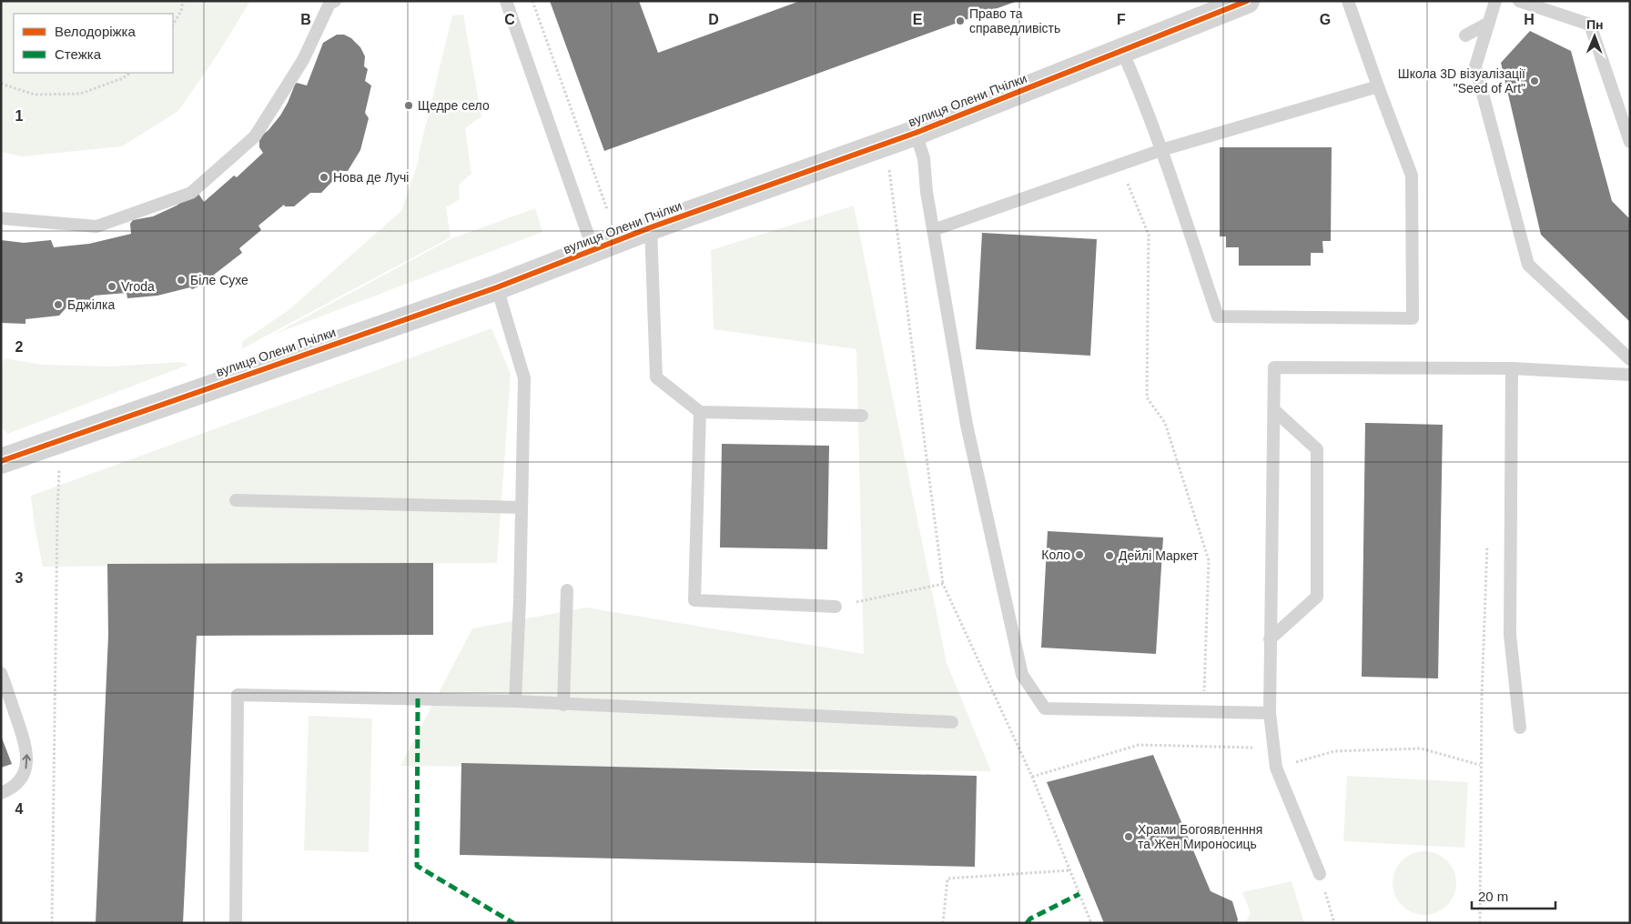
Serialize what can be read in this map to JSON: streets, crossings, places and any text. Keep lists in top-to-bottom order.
{
  "streets": {
    "street": ["вулиця Олени Пчілки"]
  },
  "places": [
    "Право та справедливість",
    "Школа 3D візуалізації \"Seed of Art\"",
    "Щедре село",
    "Нова де Лучі",
    "Біле Сухе",
    "Vroda",
    "Бджілка",
    "Коло",
    "Дейлі Маркет",
    "Храми Богоявленння та Жен Мироносиць"
  ],
  "legend": ["Велодоріжка", "Стежка"],
  "scale_bar": "20 m",
  "north": "top",
  "grid": {
    "columns": [
      "B",
      "C",
      "D",
      "E",
      "F",
      "G",
      "H"
    ],
    "rows": [
      "1",
      "2",
      "3",
      "4"
    ]
  }
}
